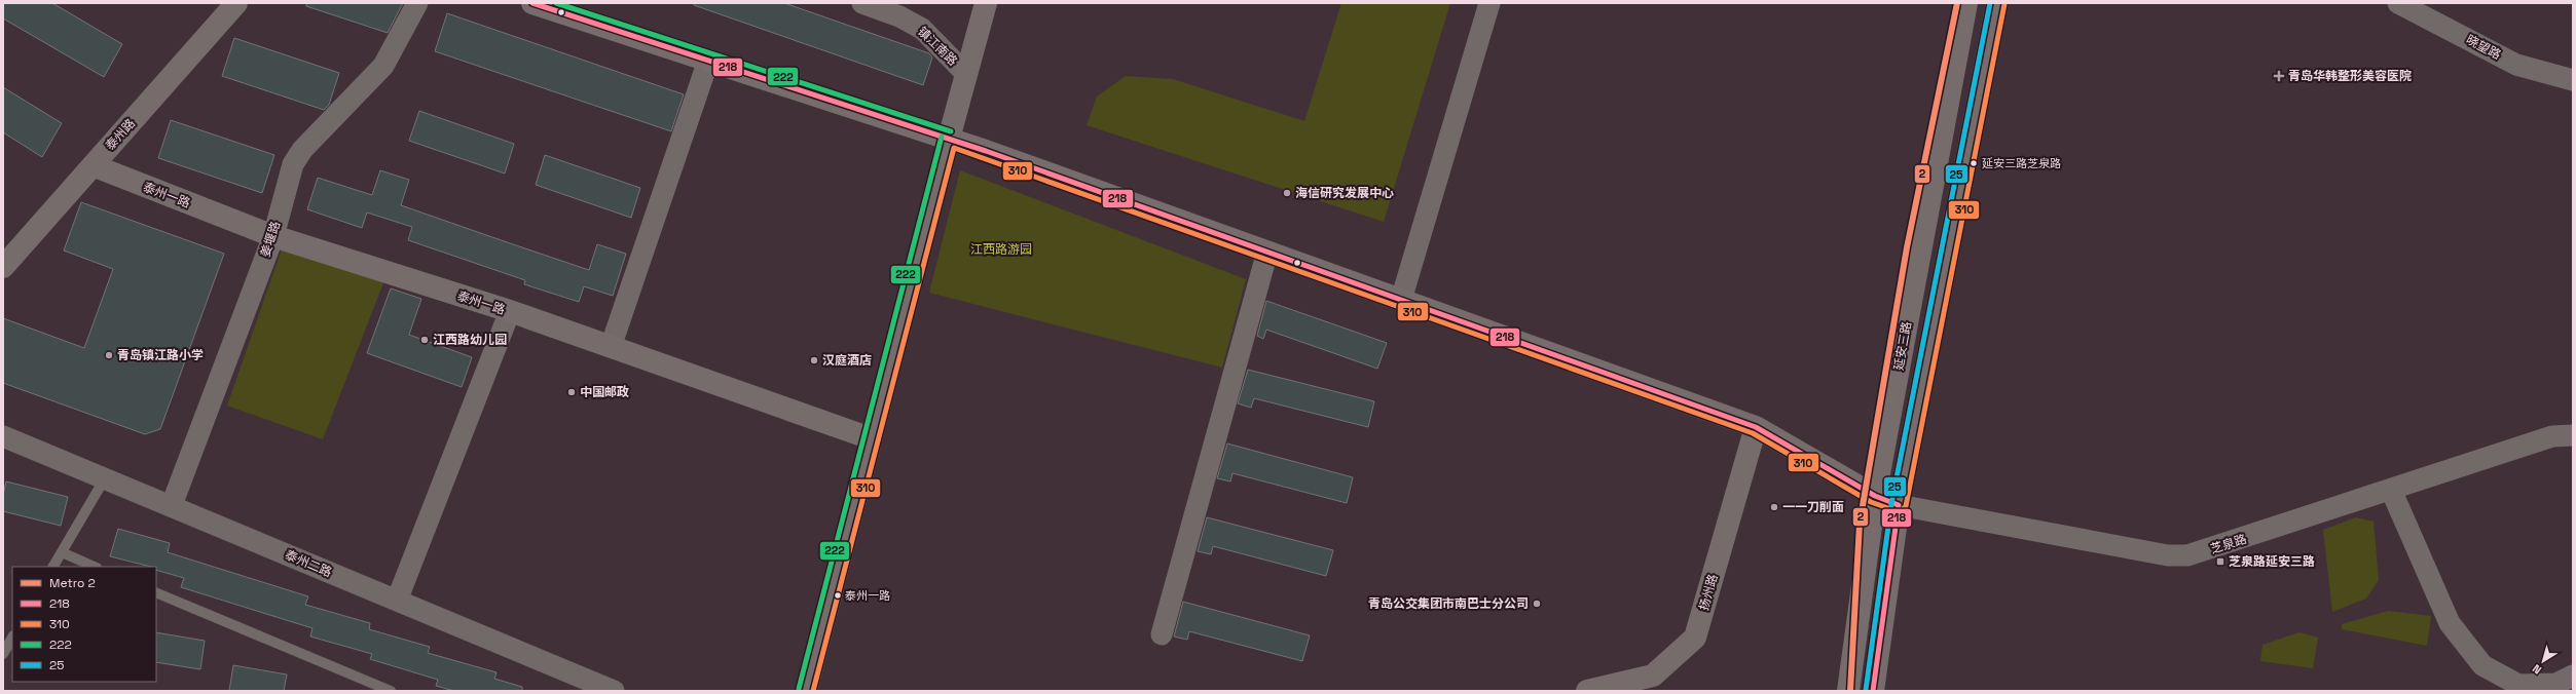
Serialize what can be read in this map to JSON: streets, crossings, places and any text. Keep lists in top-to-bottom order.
{
  "streets": {
    "main road": [
      "镇江南路",
      "泰州路",
      "泰州一路",
      "延安三路",
      "芝泉路",
      "扬州路"
    ],
    "street": ["晓望路", "姜堰路", "泰州二路"]
  },
  "crossings": [
    ["镇江南路", "泰州一路"],
    ["镇江南路", "芝泉路"],
    ["泰州路", "泰州一路"],
    ["泰州一路", "姜堰路"],
    ["姜堰路", "泰州二路"],
    ["延安三路", "芝泉路"],
    ["芝泉路", "扬州路"]
  ],
  "parks": ["江西路游园"],
  "places": {
    "health": ["青岛华韩整形美容医院"],
    "other": [
      "延安三路芝泉路",
      "海信研究发展中心",
      "江西路幼儿园",
      "青岛镇江路小学",
      "汉庭酒店",
      "中国邮政",
      "一一刀削面",
      "泰州一路",
      "青岛公交集团市南巴士分公司"
    ],
    "transit": ["芝泉路延安三路"]
  },
  "lines": [
    "metro line 2",
    "transit line 218",
    "transit line 222",
    "transit line 25",
    "transit line 310"
  ],
  "legend": [
    "Metro 2",
    "218",
    "310",
    "222",
    "25"
  ],
  "north": "bottom left"
}
